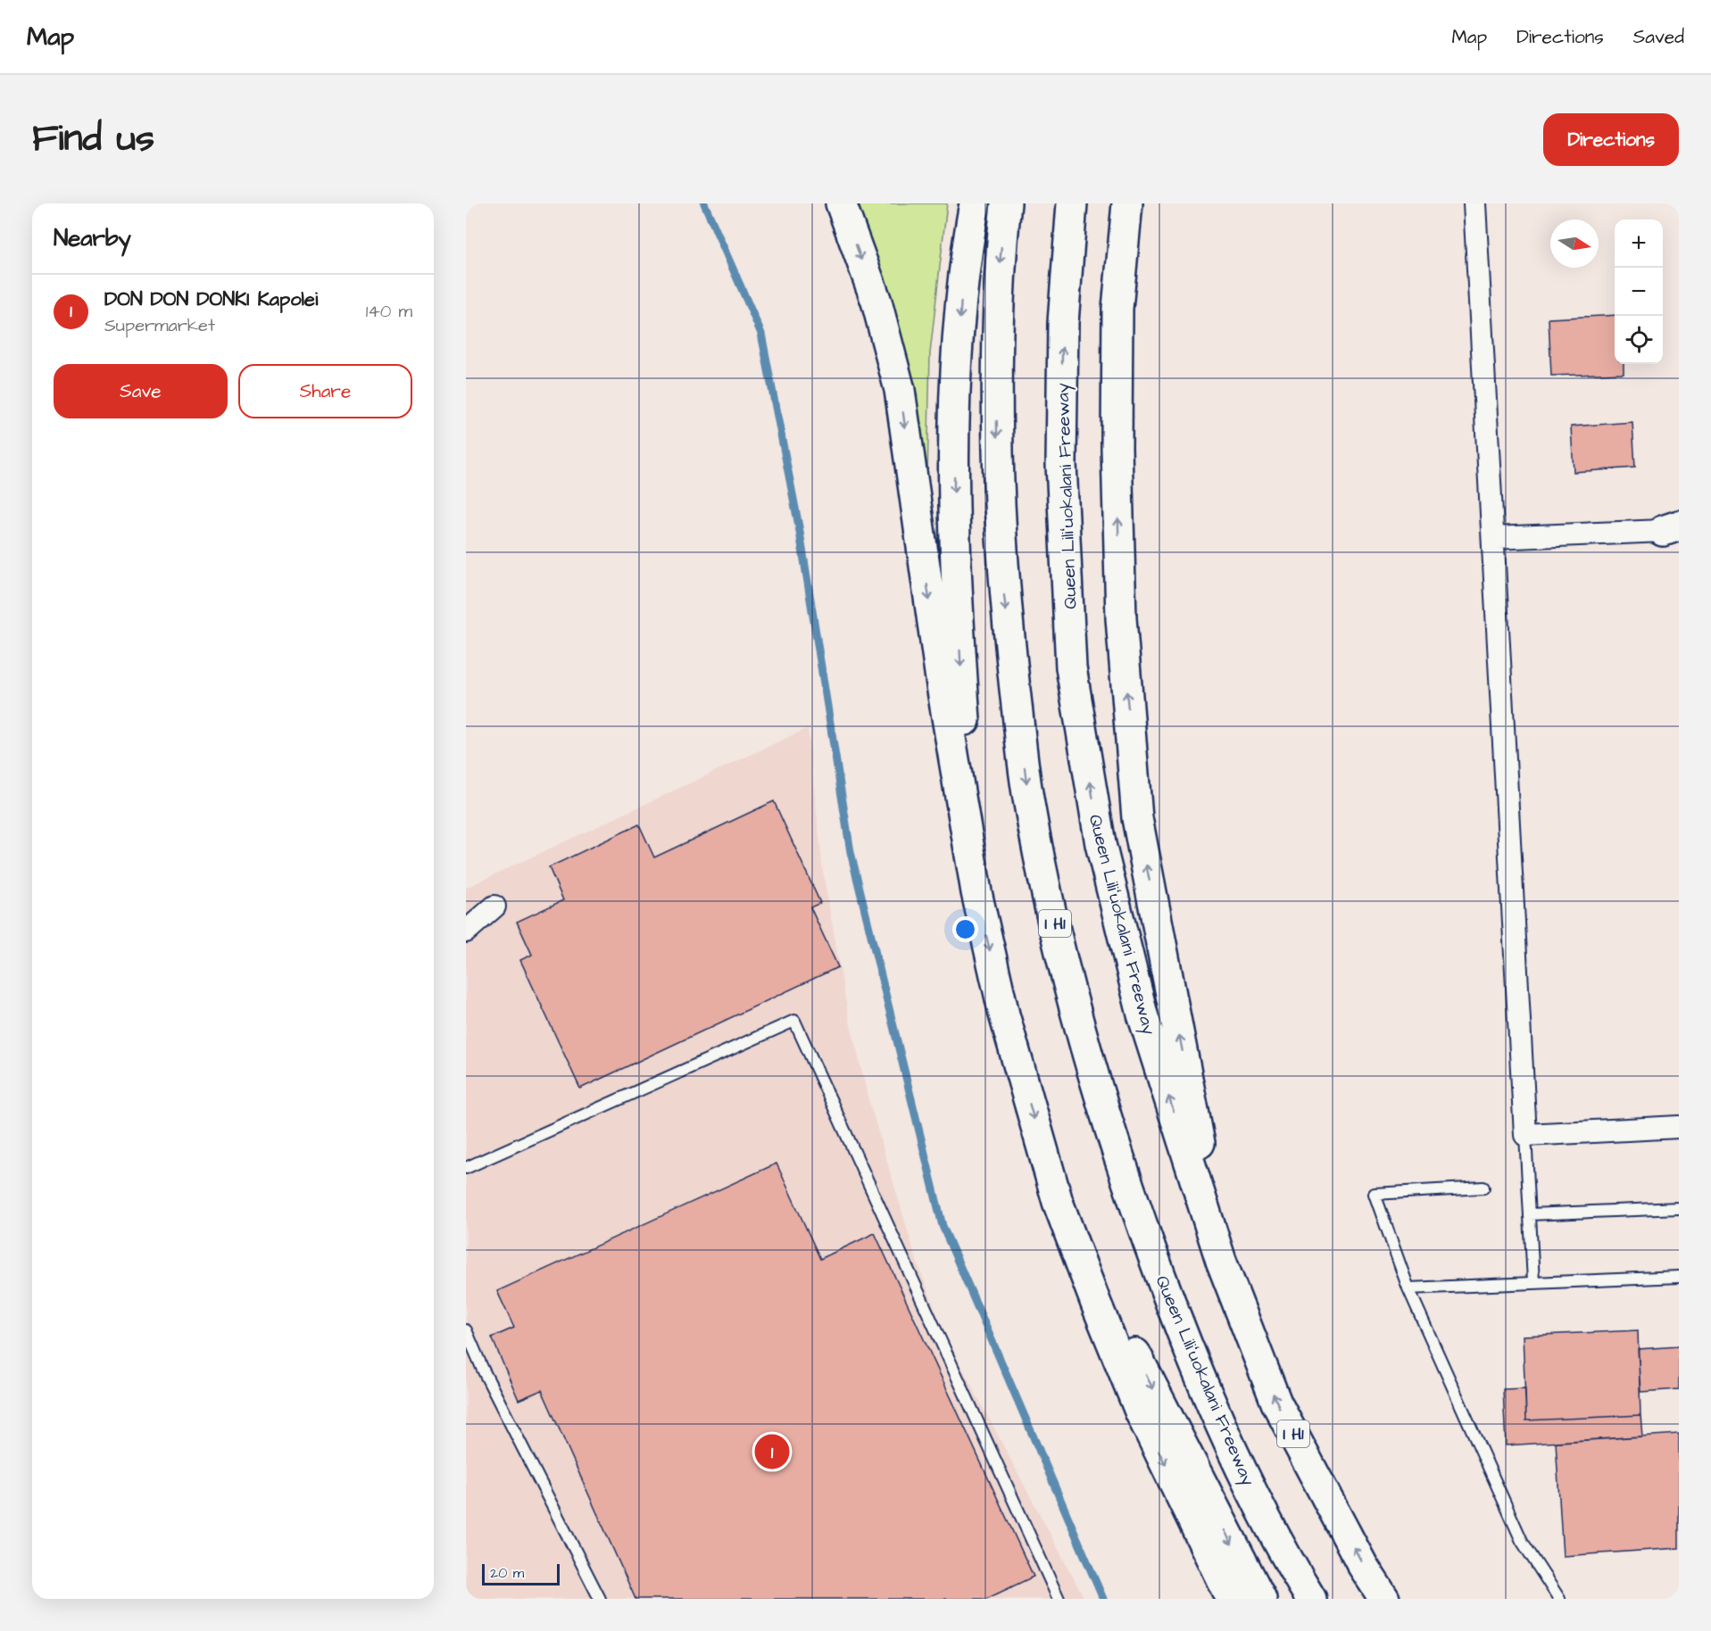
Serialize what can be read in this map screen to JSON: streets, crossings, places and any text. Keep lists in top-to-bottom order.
{
  "streets": {
    "highway": ["Queen Liliʻuokalani Freeway", "I H1"]
  },
  "scale_bar": "20 m",
  "north": "right",
  "page": {
    "header": "Map",
    "nav": ["Map", "Directions", "Saved"],
    "title": "Find us",
    "buttons": [
      "Directions",
      ["Save", "Share"]
    ],
    "heading": "Nearby",
    "map_buttons": ["+", "−"],
    "list": [
      {
        "mark": "1",
        "name": "DON DON DONKI Kapolei",
        "note": "Supermarket",
        "value": "140 m"
      }
    ],
    "pins": "1",
    "scale": "20 m"
  }
}
